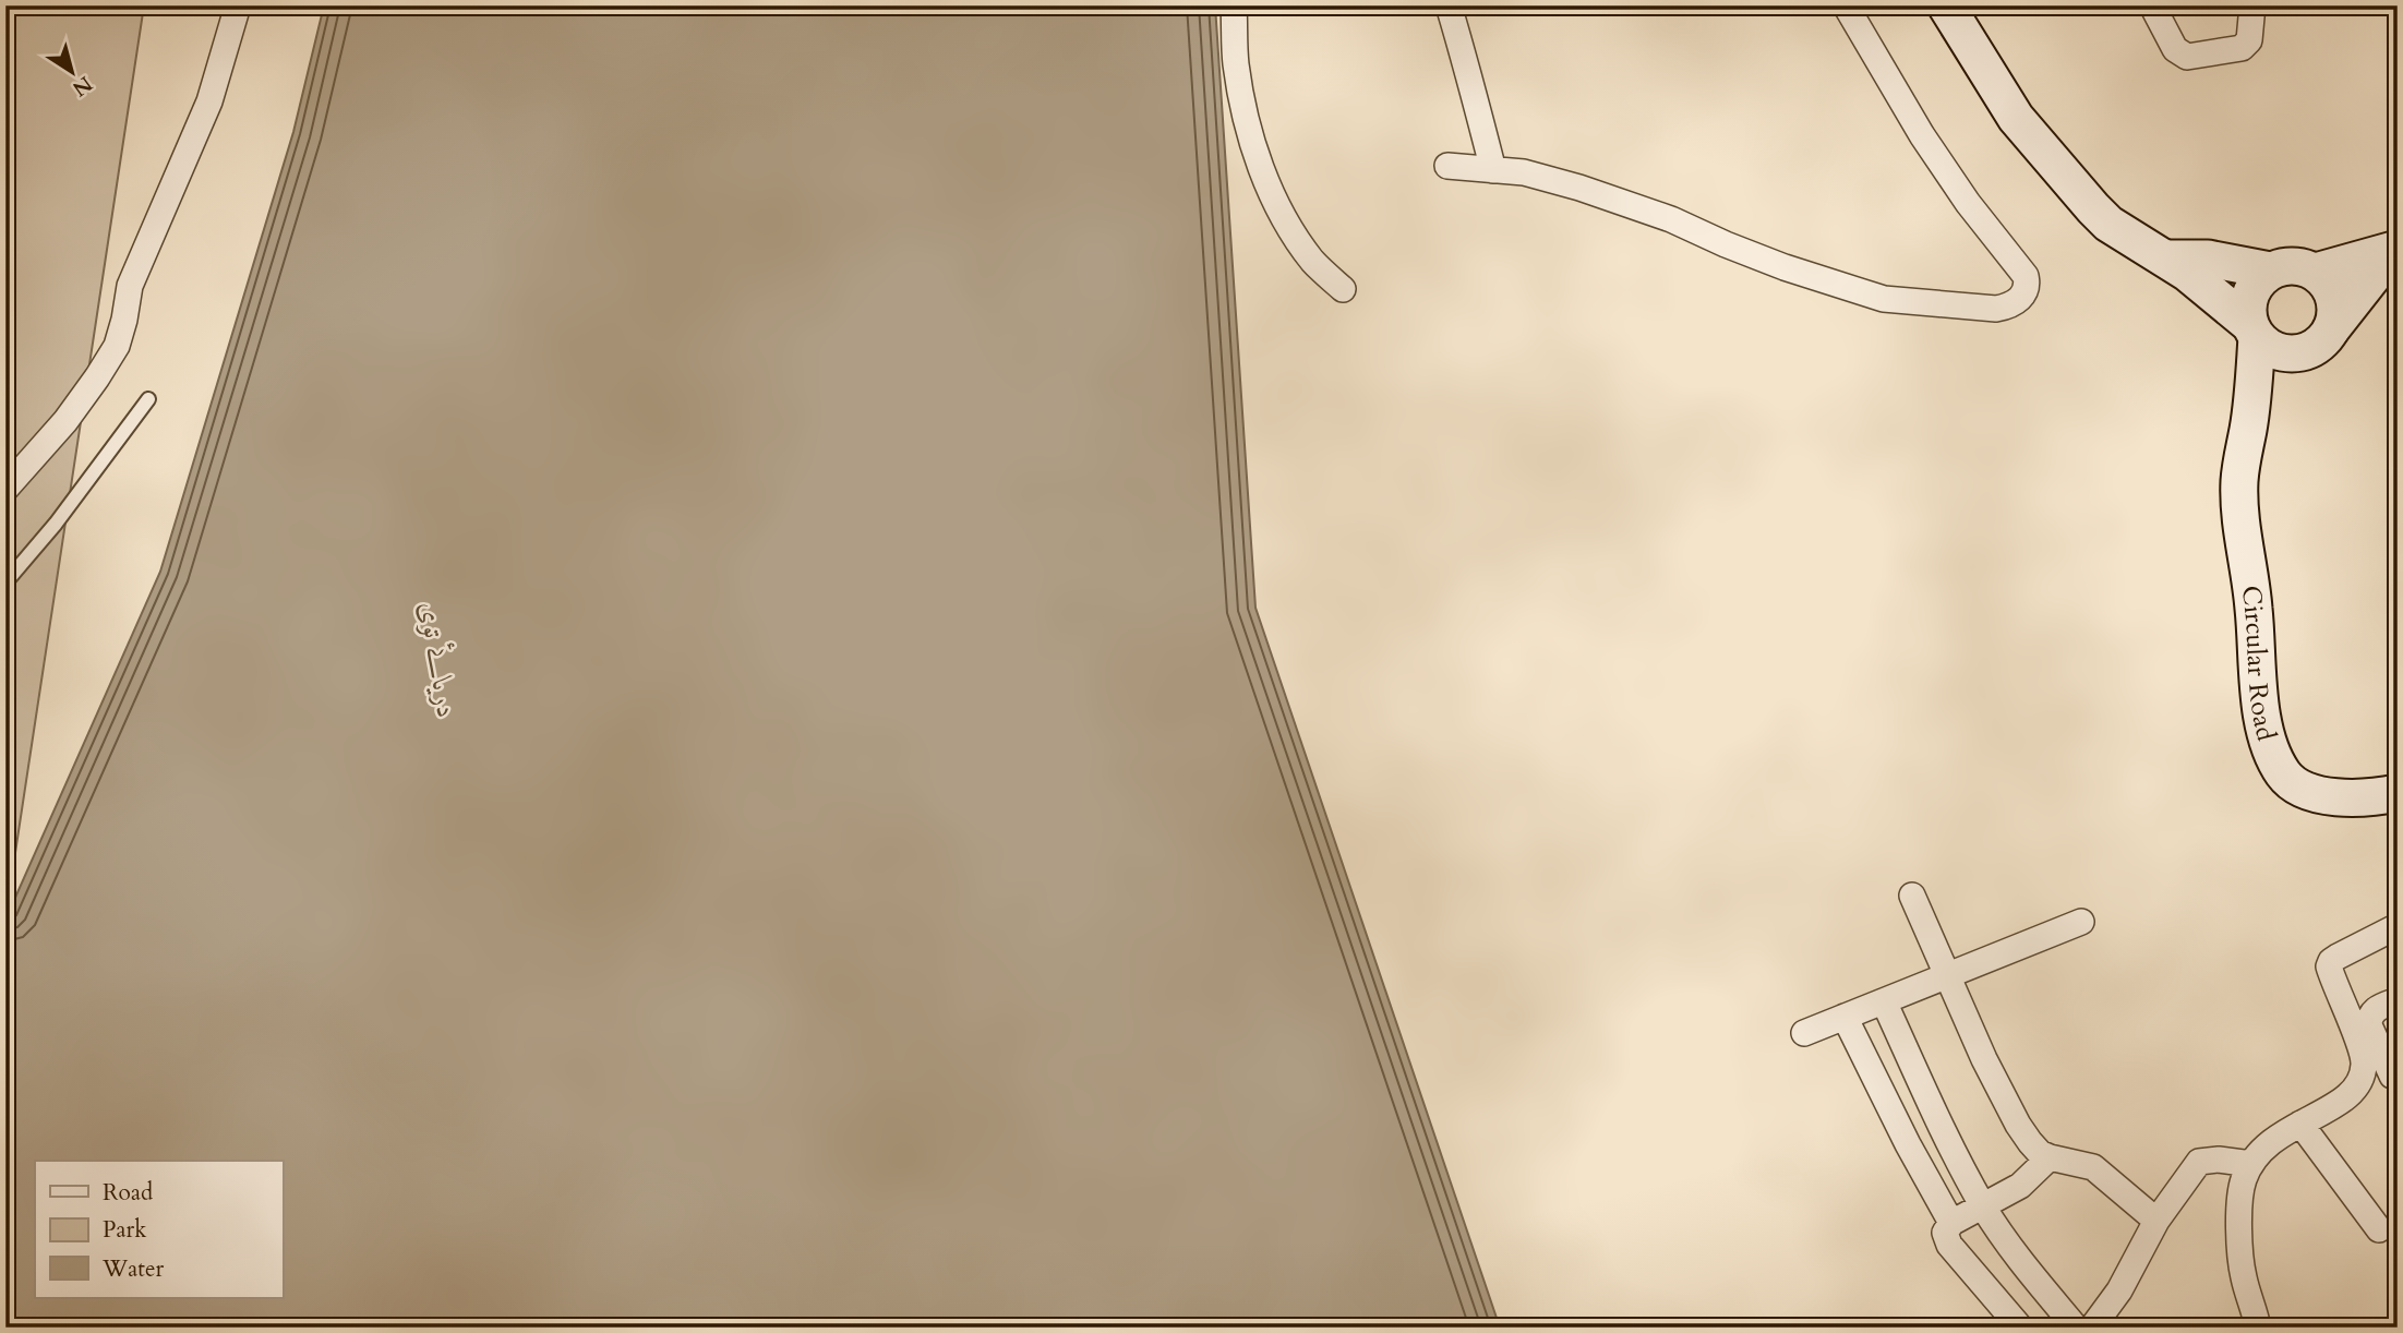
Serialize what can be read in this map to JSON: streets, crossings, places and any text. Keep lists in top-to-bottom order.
{
  "streets": {
    "main road": ["Circular Road"]
  },
  "water": ["دریائے توی"],
  "legend": ["Road", "Park", "Water"],
  "north": "bottom right"
}
